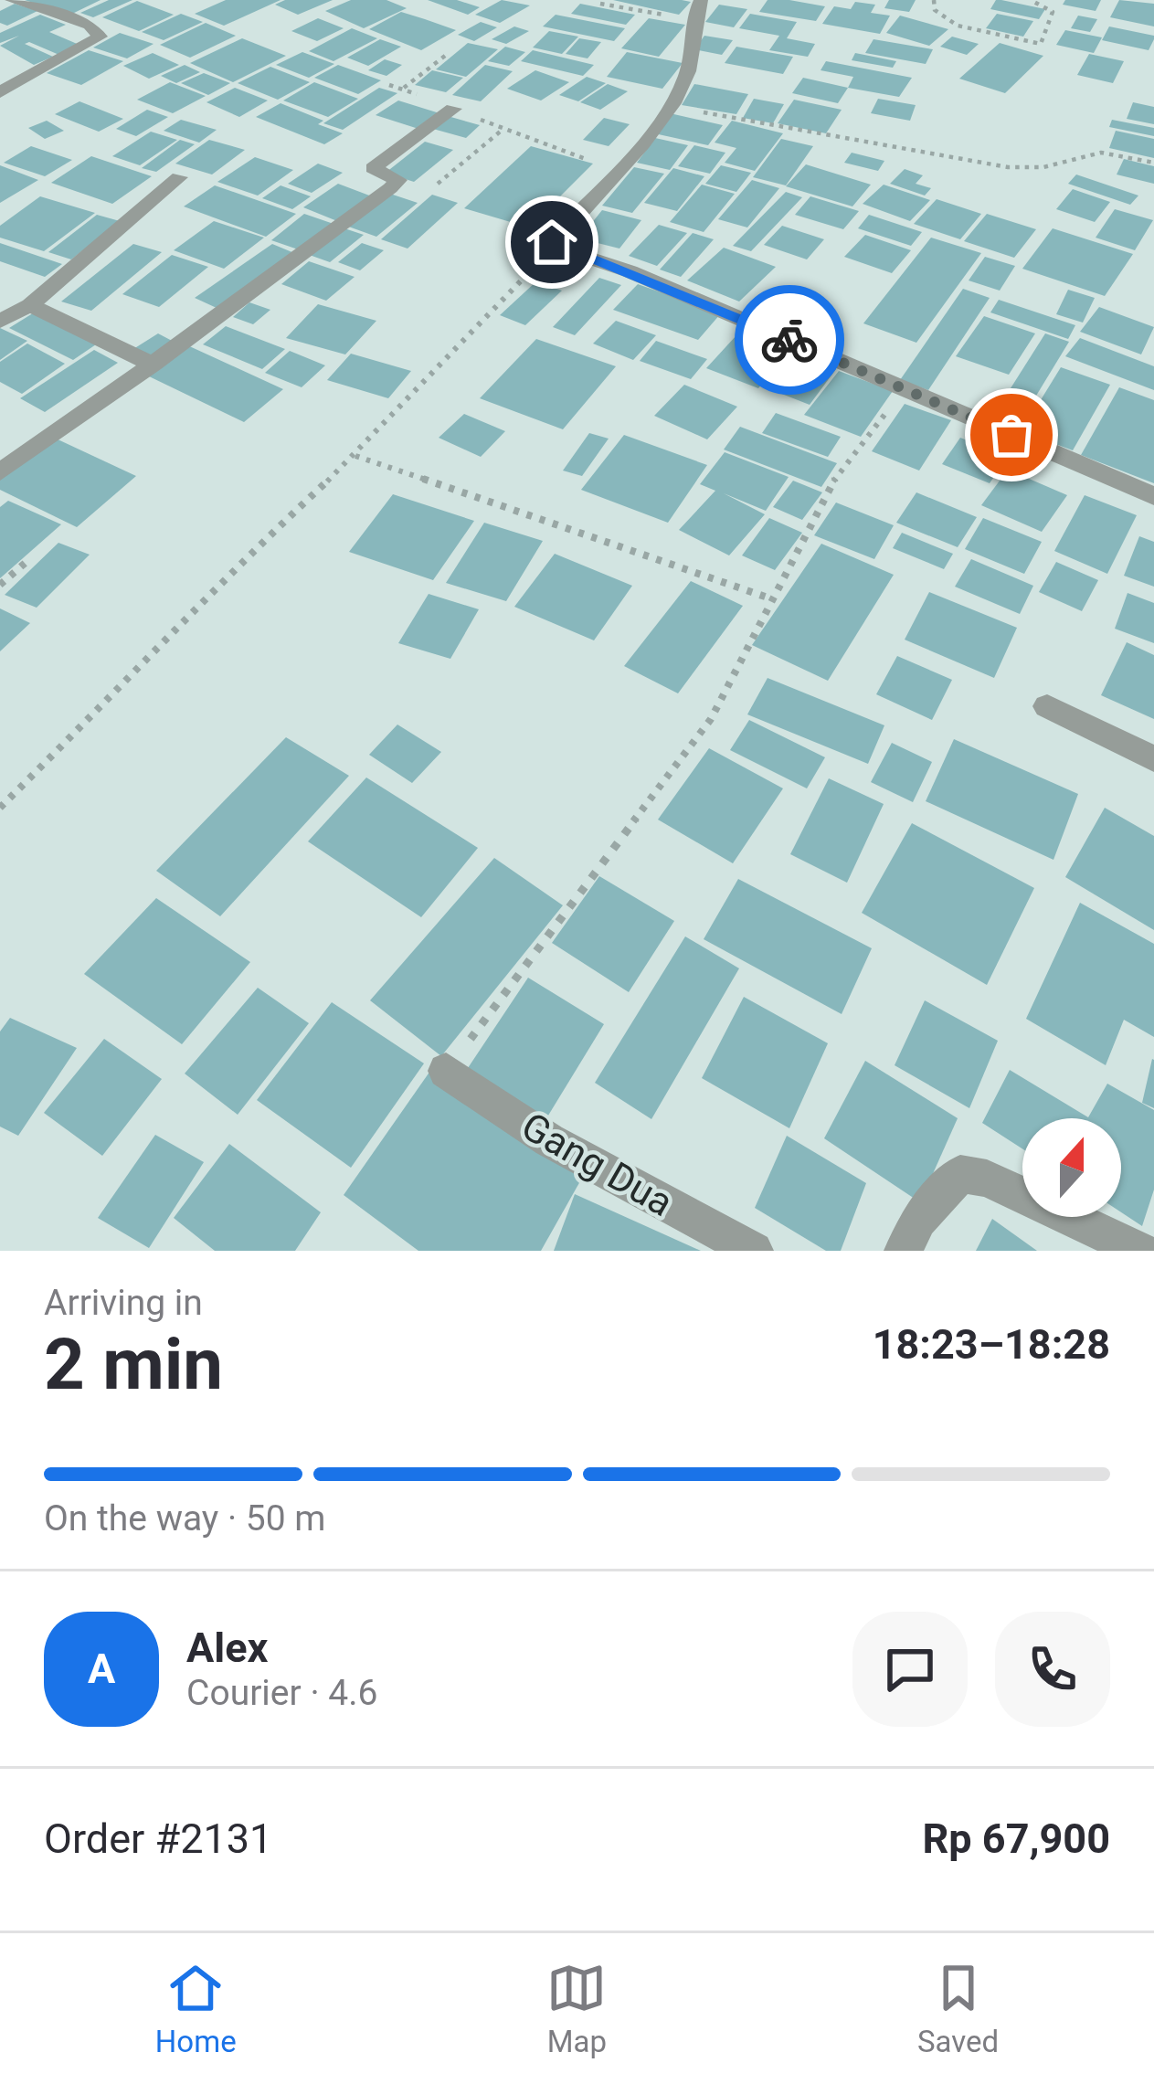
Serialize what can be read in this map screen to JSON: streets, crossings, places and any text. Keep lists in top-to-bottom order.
{
  "streets": {
    "street": ["Gang Dua"]
  },
  "north": "top",
  "page": {
    "heading": ["2 min", "Arriving in", "18:23–18:28"],
    "panel": [
      "Alex",
      "Courier · 4.6",
      "Order #2131",
      "Rp 67,900"
    ],
    "bar": "On the way · 50 m",
    "round": "A",
    "tabs": ["Home", "Map", "Saved"]
  }
}
